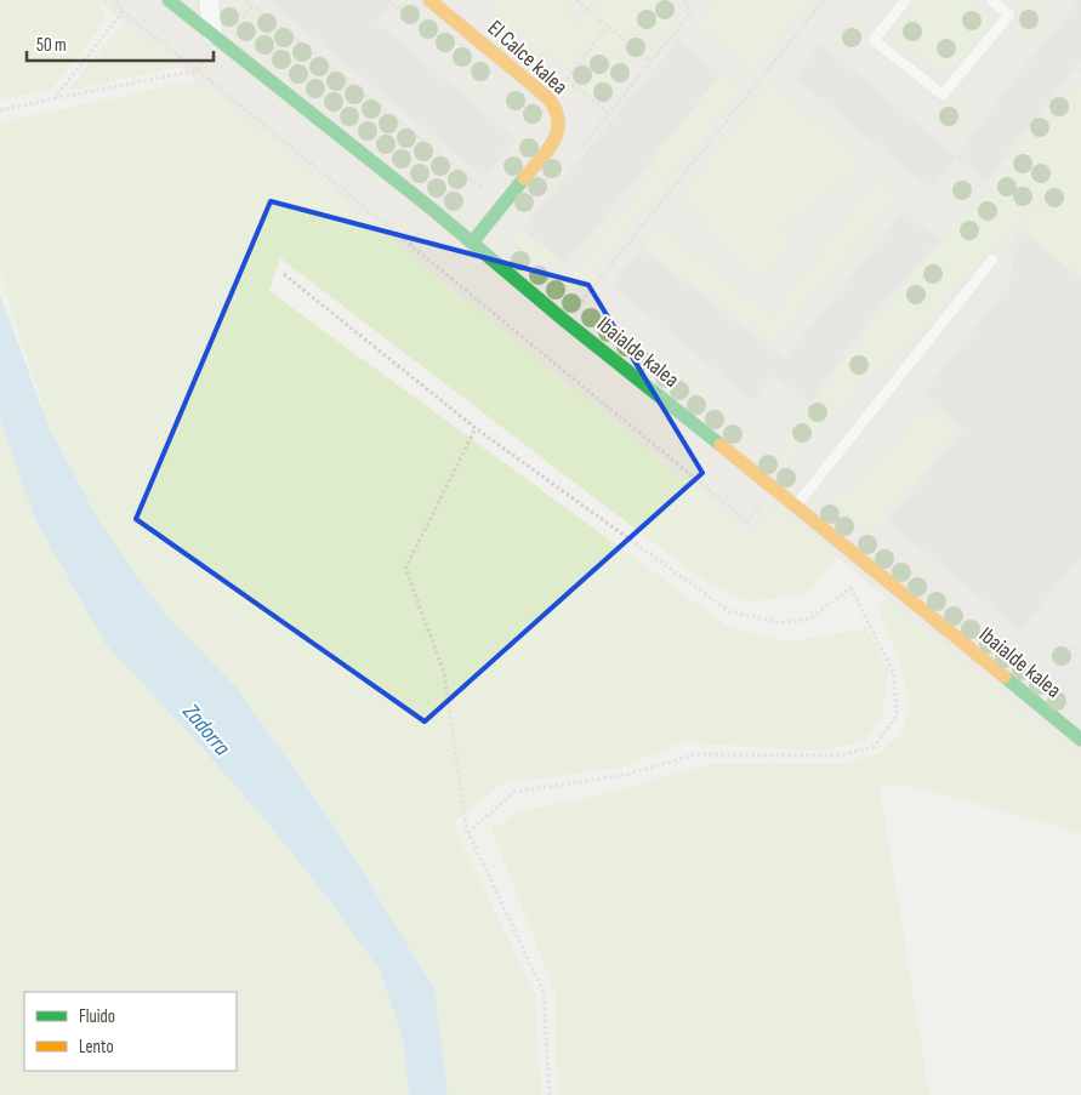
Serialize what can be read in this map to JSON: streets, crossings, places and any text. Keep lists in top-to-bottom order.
{
  "streets": {
    "street": ["El Calce kalea", "Ibaialde kalea"]
  },
  "crossings": [
    ["El Calce kalea", "Ibaialde kalea"]
  ],
  "water": ["Zadorra"],
  "legend": ["Fluido", "Lento"],
  "scale_bar": "50 m"
}
